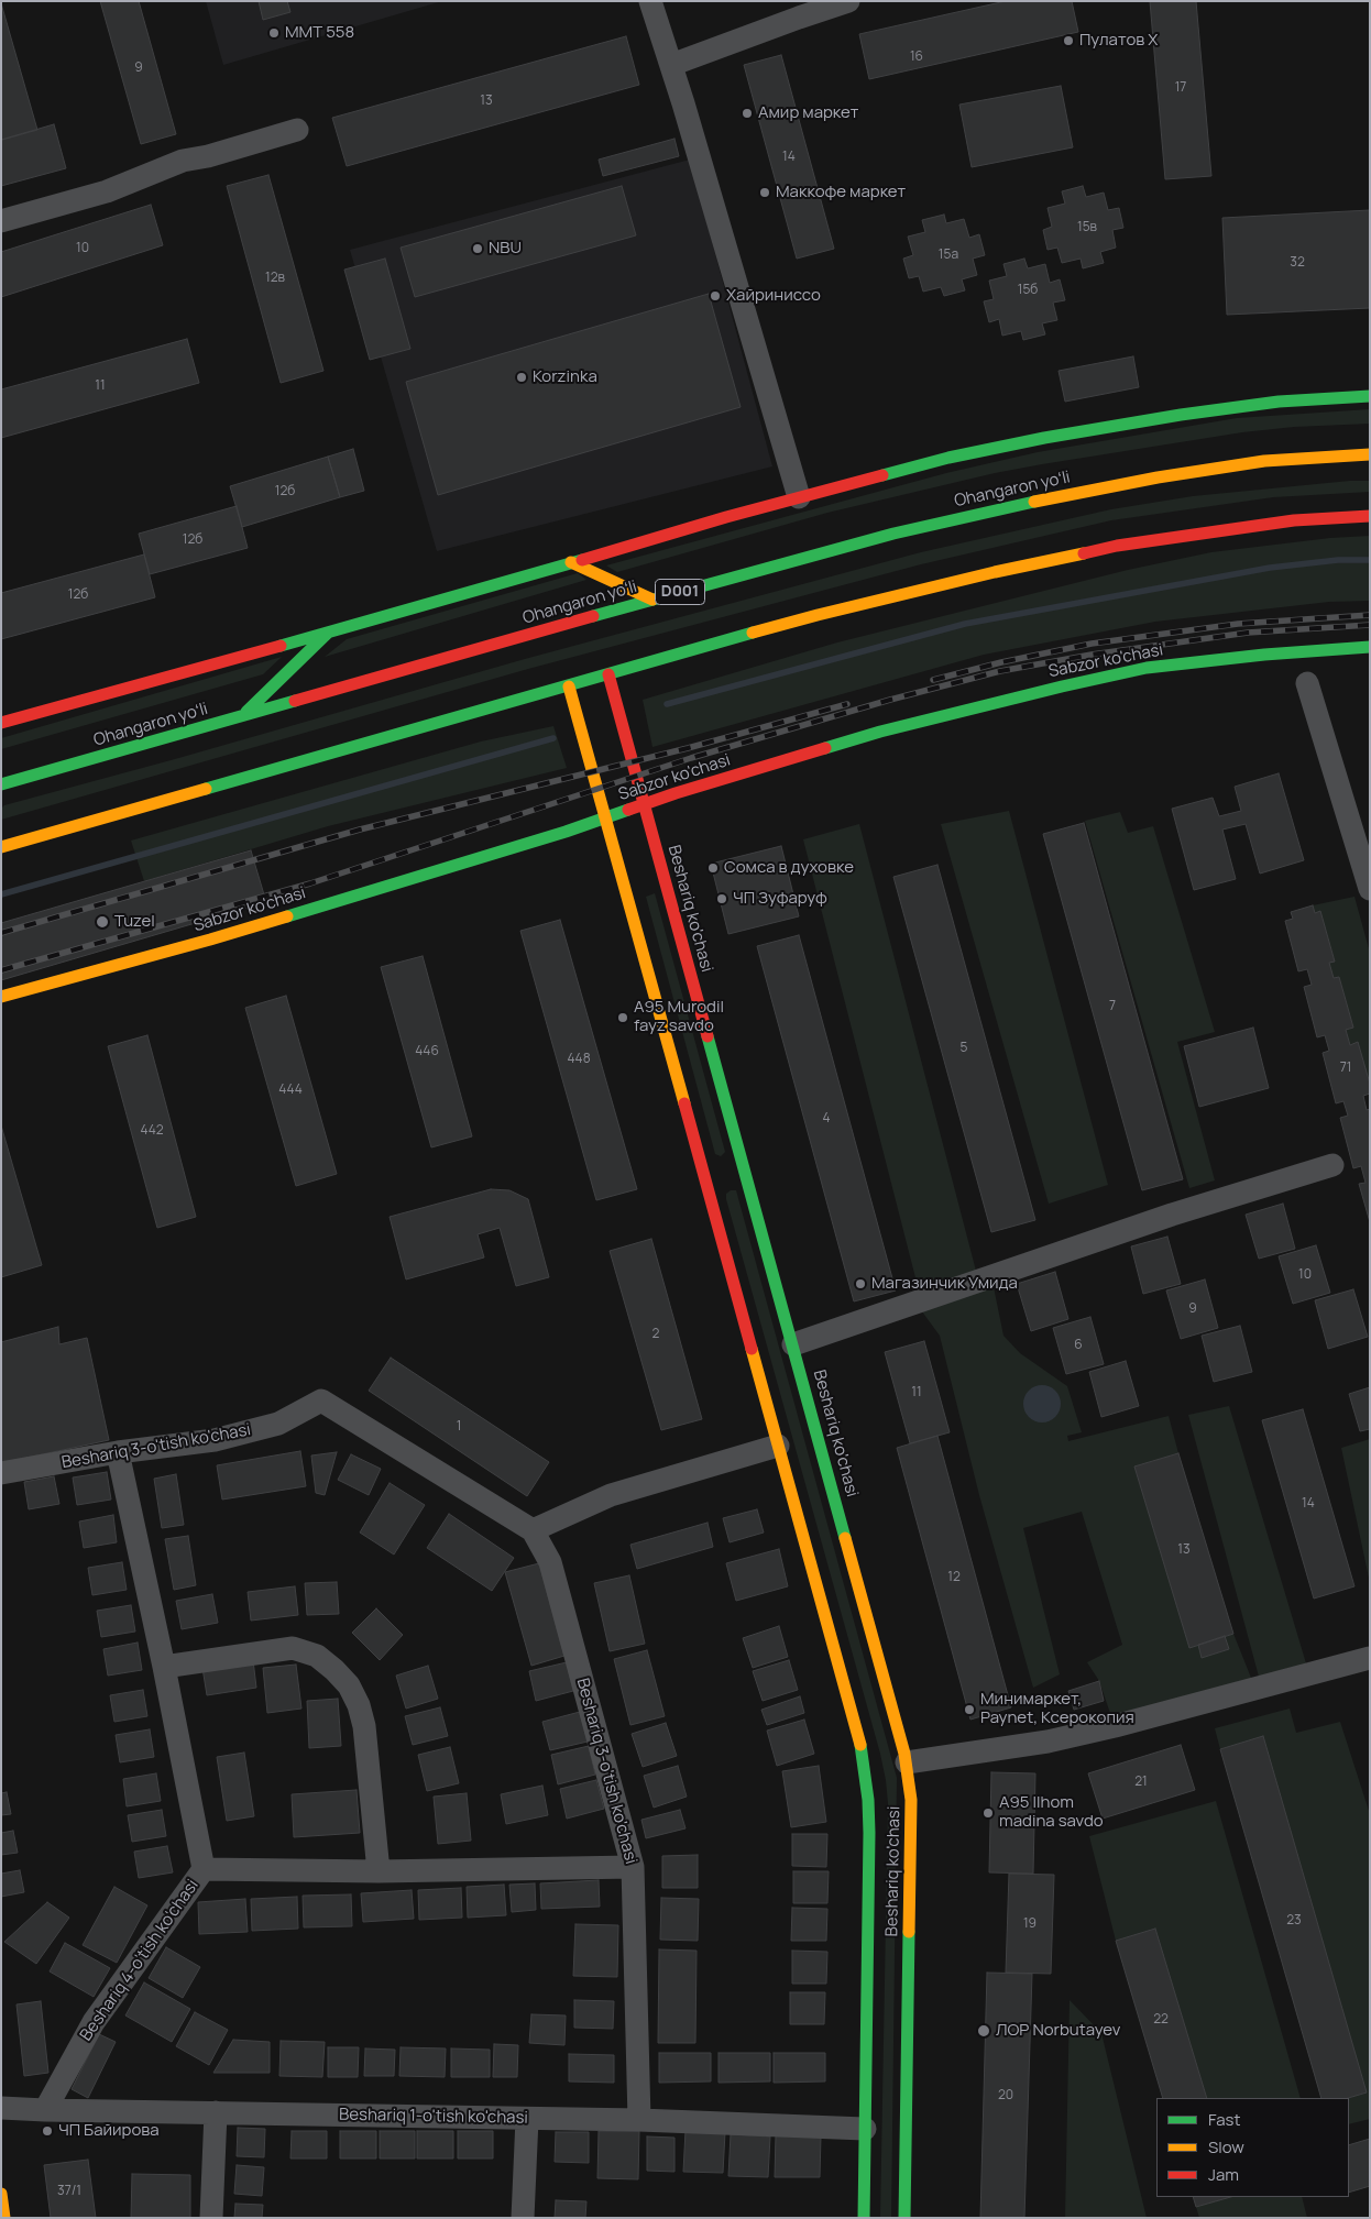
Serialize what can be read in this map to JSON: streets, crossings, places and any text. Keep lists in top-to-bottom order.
{
  "streets": {
    "main road": [
      "Ohangaron yoʻli",
      "D001",
      "Sabzor ko'chasi",
      "Beshariq ko'chasi"
    ],
    "street": ["Beshariq 3-o'tish ko'chasi", "Beshariq 4-o'tish ko'chasi", "Beshariq 1-o'tish ko'chasi"]
  },
  "crossings": [
    ["Sabzor ko'chasi", "Beshariq ko'chasi"],
    ["Beshariq ko'chasi", "Beshariq 1-o'tish ko'chasi"],
    ["Beshariq 3-o'tish ko'chasi", "Beshariq 4-o'tish ko'chasi"],
    ["Beshariq 3-o'tish ko'chasi", "Beshariq 1-o'tish ko'chasi"],
    ["Beshariq 4-o'tish ko'chasi", "Beshariq 1-o'tish ko'chasi"]
  ],
  "places": [
    "MMT 558",
    "Пулатов Х",
    "Амир маркет",
    "Маккофе маркет",
    "NBU",
    "Хайриниссо",
    "Korzinka",
    "Сомса в духовке",
    "ЧП Зуфаруф",
    "Tuzel",
    "A95 Murodil fayz savdo",
    "Магазинчик Умида",
    "Минимаркет, Paynet, Ксерокопия",
    "A95 Ilhom madina savdo",
    "ЛОР Norbutayev",
    "ЧП Байирова"
  ],
  "house_numbers": [
    "16",
    "9",
    "17",
    "13",
    "14",
    "15в",
    "10",
    "15а",
    "32",
    "12в",
    "15б",
    "11",
    "12б",
    "12б",
    "12б",
    "7",
    "5",
    "446",
    "448",
    "71",
    "444",
    "4",
    "442",
    "10",
    "9",
    "2",
    "6",
    "11",
    "1",
    "14",
    "13",
    "12",
    "21",
    "23",
    "19",
    "22",
    "20",
    "37/1"
  ],
  "legend": ["Fast", "Slow", "Jam"]
}
